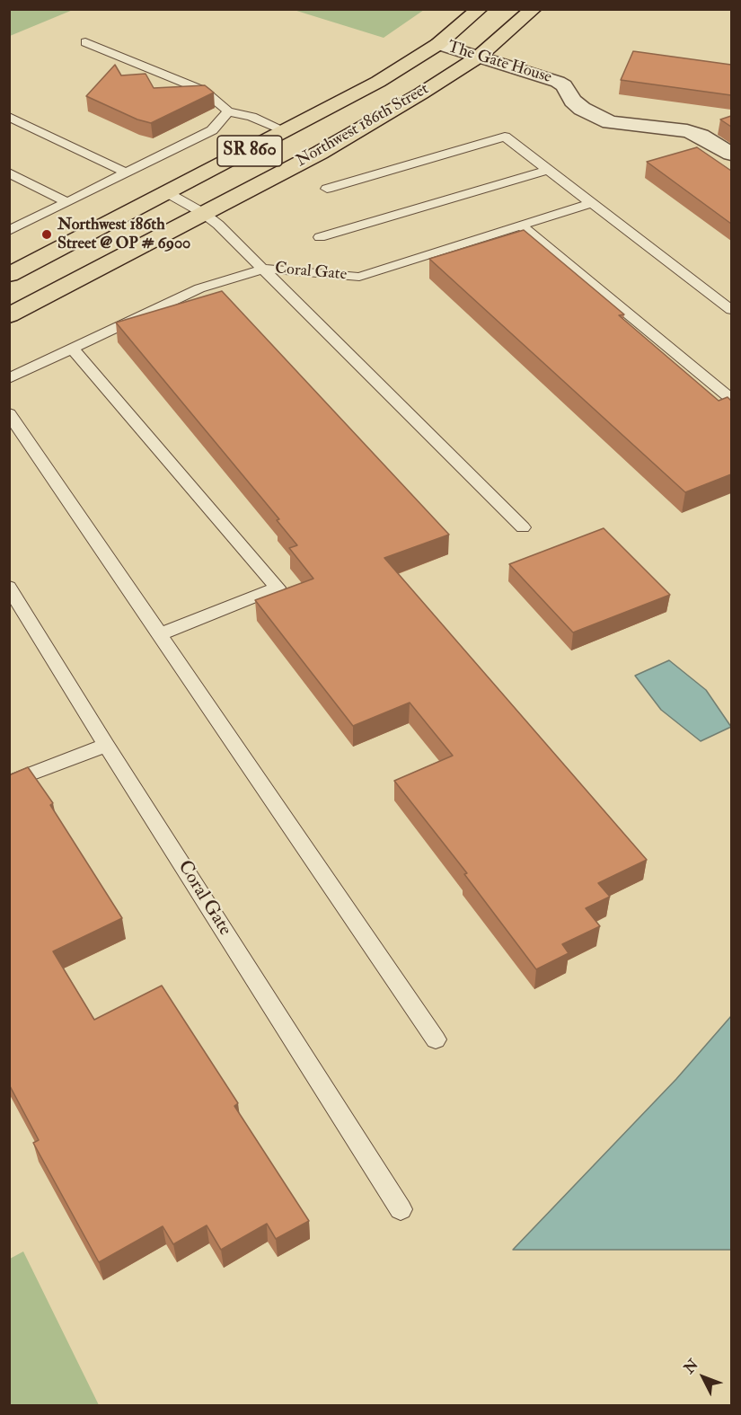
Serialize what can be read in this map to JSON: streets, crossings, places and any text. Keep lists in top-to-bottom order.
{
  "streets": {
    "main road": ["Northwest 186th Street", "SR 860"],
    "street": ["The Gate House"],
    "lane": ["Coral Gate"]
  },
  "crossings": [
    ["The Gate House", "Northwest 186th Street"]
  ],
  "places": ["Northwest 186th Street @ OP # 6900"],
  "north": "top left"
}
